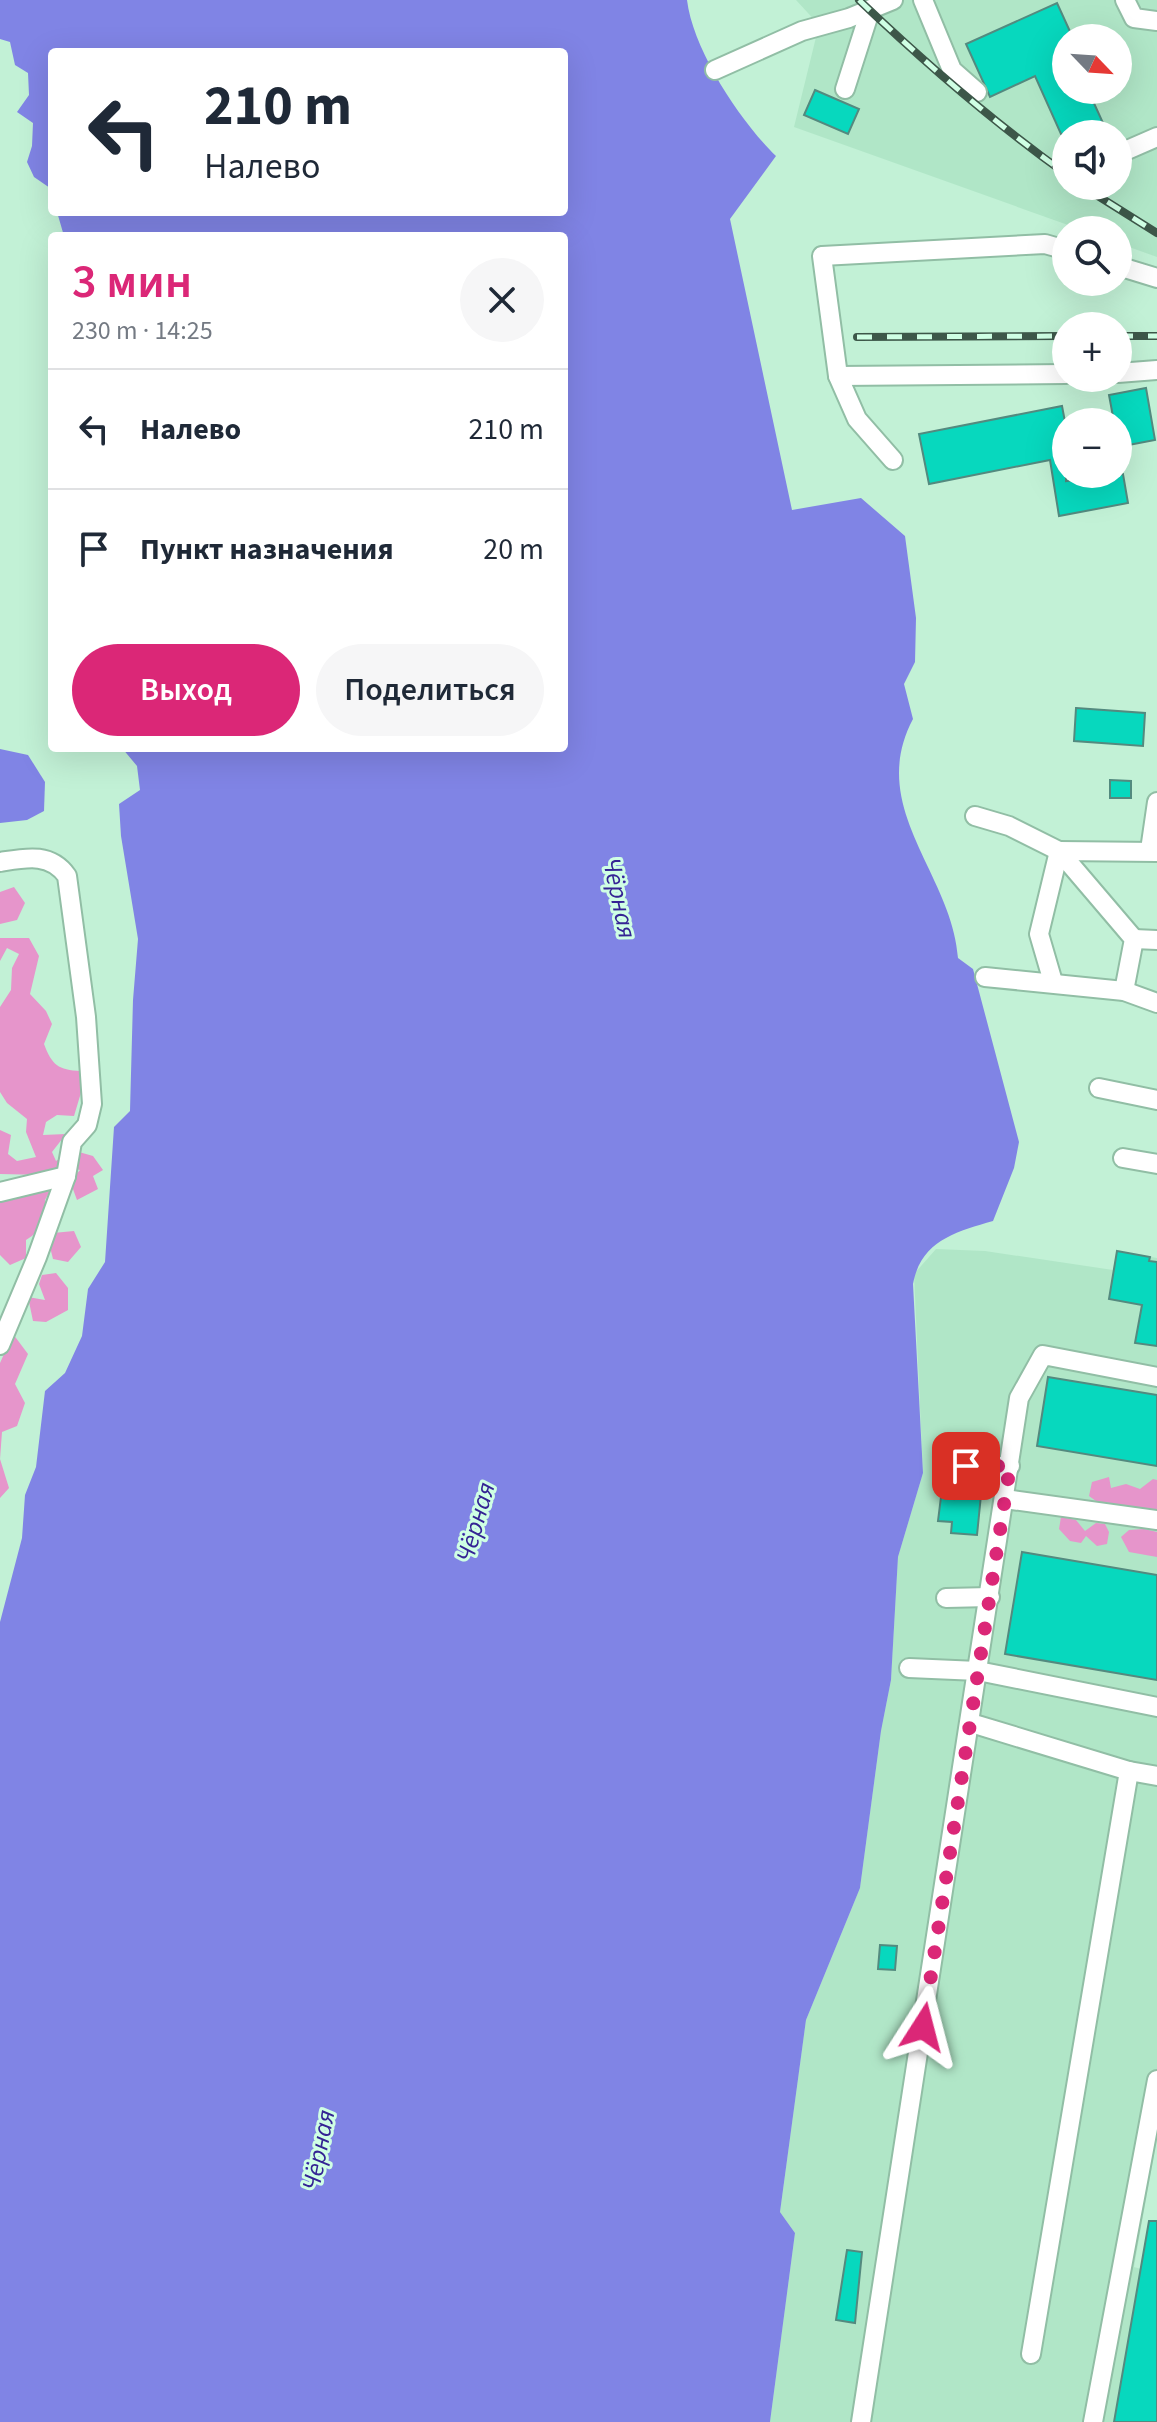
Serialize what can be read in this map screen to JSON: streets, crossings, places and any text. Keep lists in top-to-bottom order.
{
  "water": ["Чёрная"],
  "north": "bottom right",
  "page": {
    "map_buttons": ["+", "−"],
    "turn": ["210 m", "Налево"],
    "heading": ["3 мин", "230 m · 14:25"],
    "list": [
      {
        "name": "Налево",
        "value": "210 m"
      },
      {
        "name": "Пункт назначения",
        "value": "20 m"
      }
    ],
    "buttons": ["Выход", "Поделиться"]
  }
}
